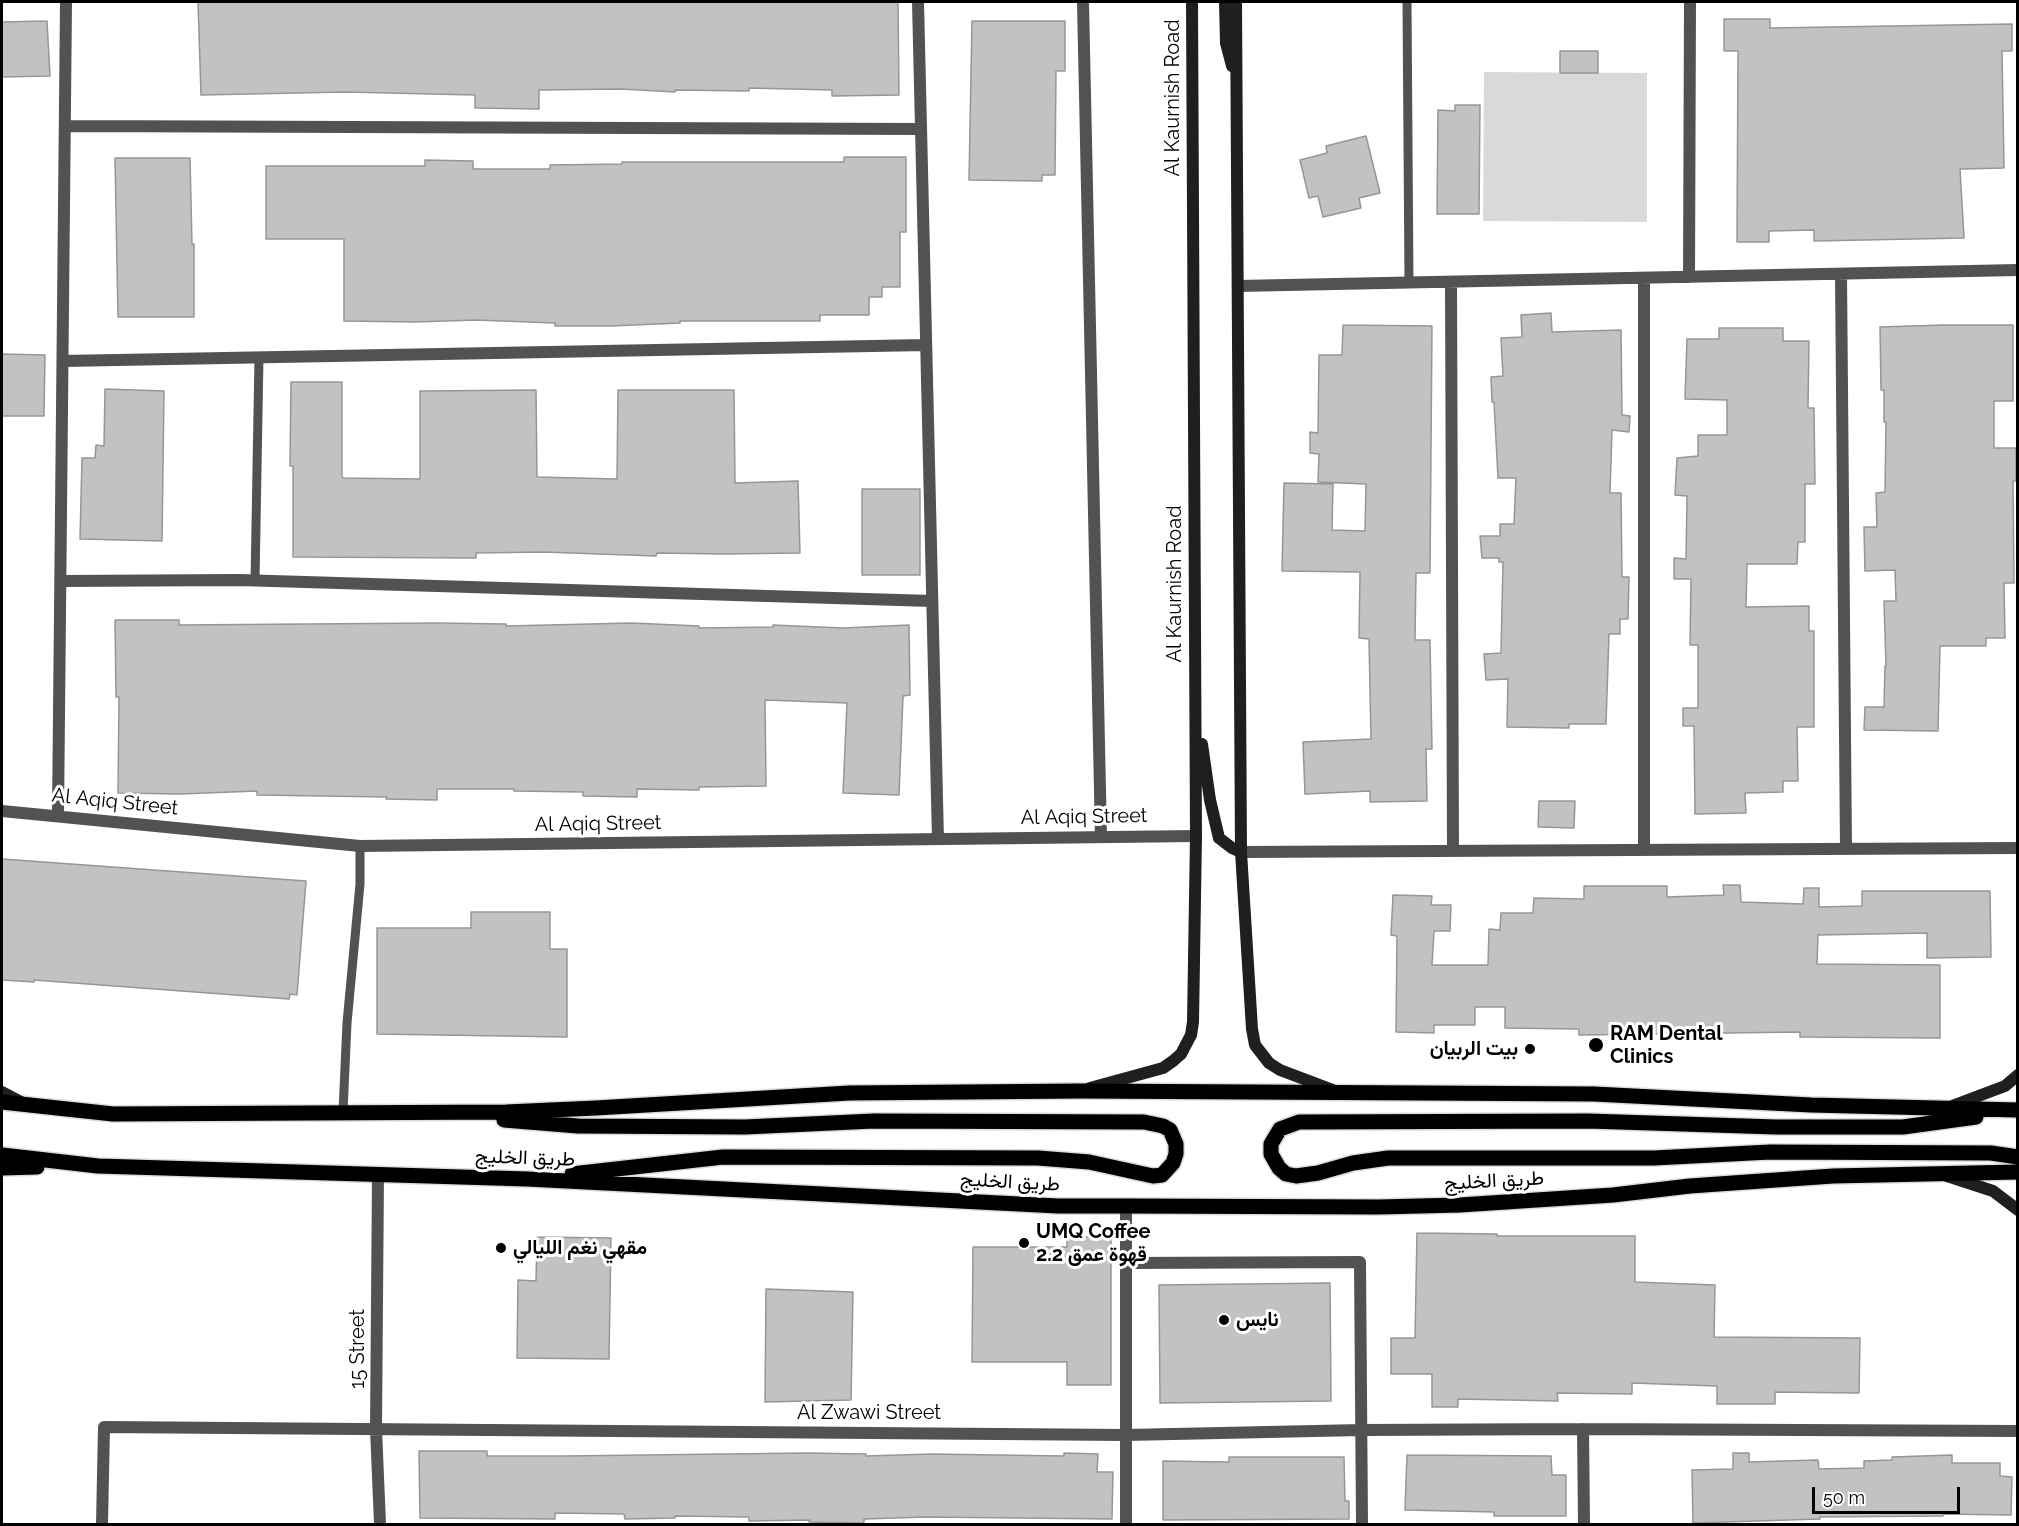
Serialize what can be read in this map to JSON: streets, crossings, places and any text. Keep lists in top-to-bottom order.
{
  "streets": {
    "main road": ["طريق الخليج"],
    "street": [
      "Al Kaurnish Road",
      "Al Aqiq Street",
      "15 Street",
      "Al Zwawi Street"
    ]
  },
  "crossings": [
    ["Al Kaurnish Road", "Al Aqiq Street"],
    ["طريق الخليج", "15 Street"],
    ["15 Street", "Al Zwawi Street"]
  ],
  "places": [
    "RAM Dental Clinics",
    "بيت الربيان",
    "UMQ Coffee 2.2 قهوة عمق",
    "مقهي نغم الليالي",
    "نايس"
  ],
  "scale_bar": "50 m"
}
